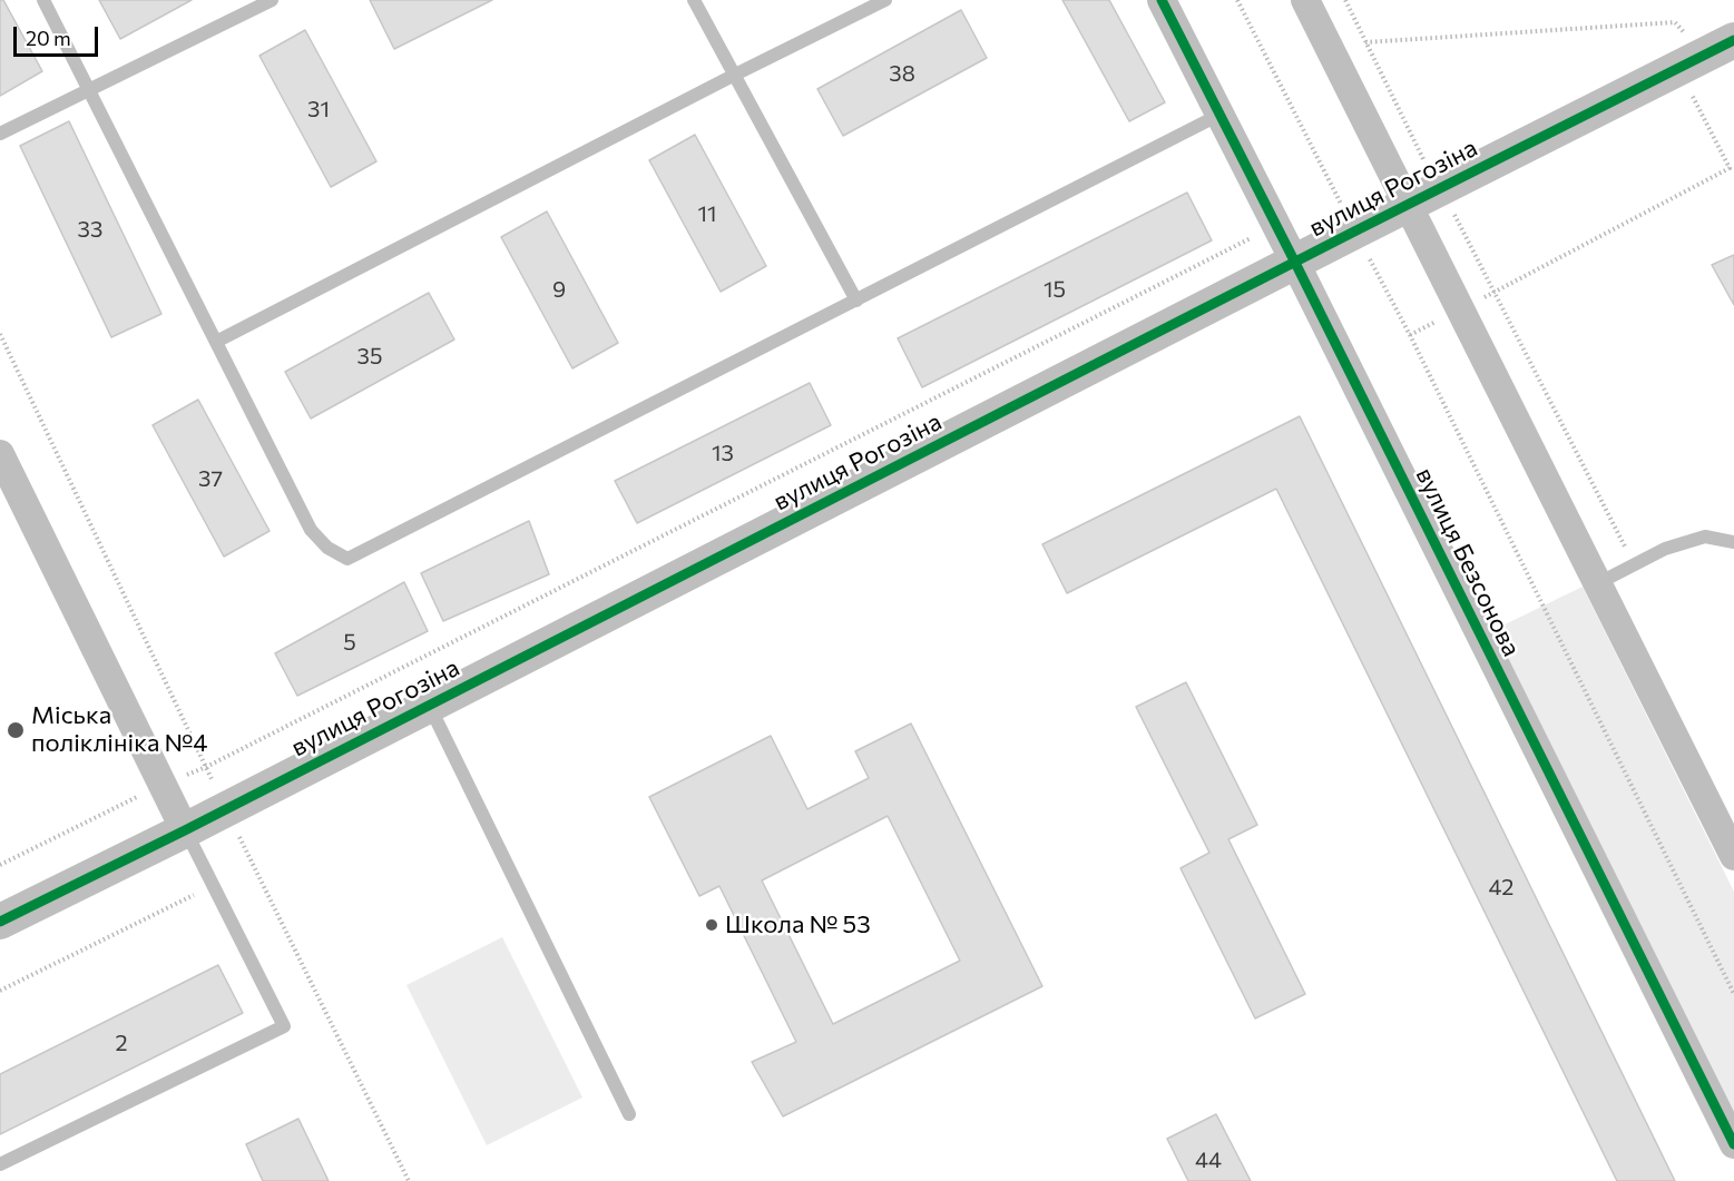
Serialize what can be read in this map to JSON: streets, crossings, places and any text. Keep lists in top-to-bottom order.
{
  "streets": {
    "street": ["вулиця Рогозіна", "вулиця Безсонова"]
  },
  "crossings": [
    ["вулиця Рогозіна", "вулиця Безсонова"]
  ],
  "places": ["Міська поліклініка №4", "Школа № 53"],
  "house_numbers": [
    "38",
    "31",
    "11",
    "33",
    "9",
    "15",
    "35",
    "13",
    "37",
    "5",
    "42",
    "2",
    "44"
  ],
  "scale_bar": "20 m"
}
